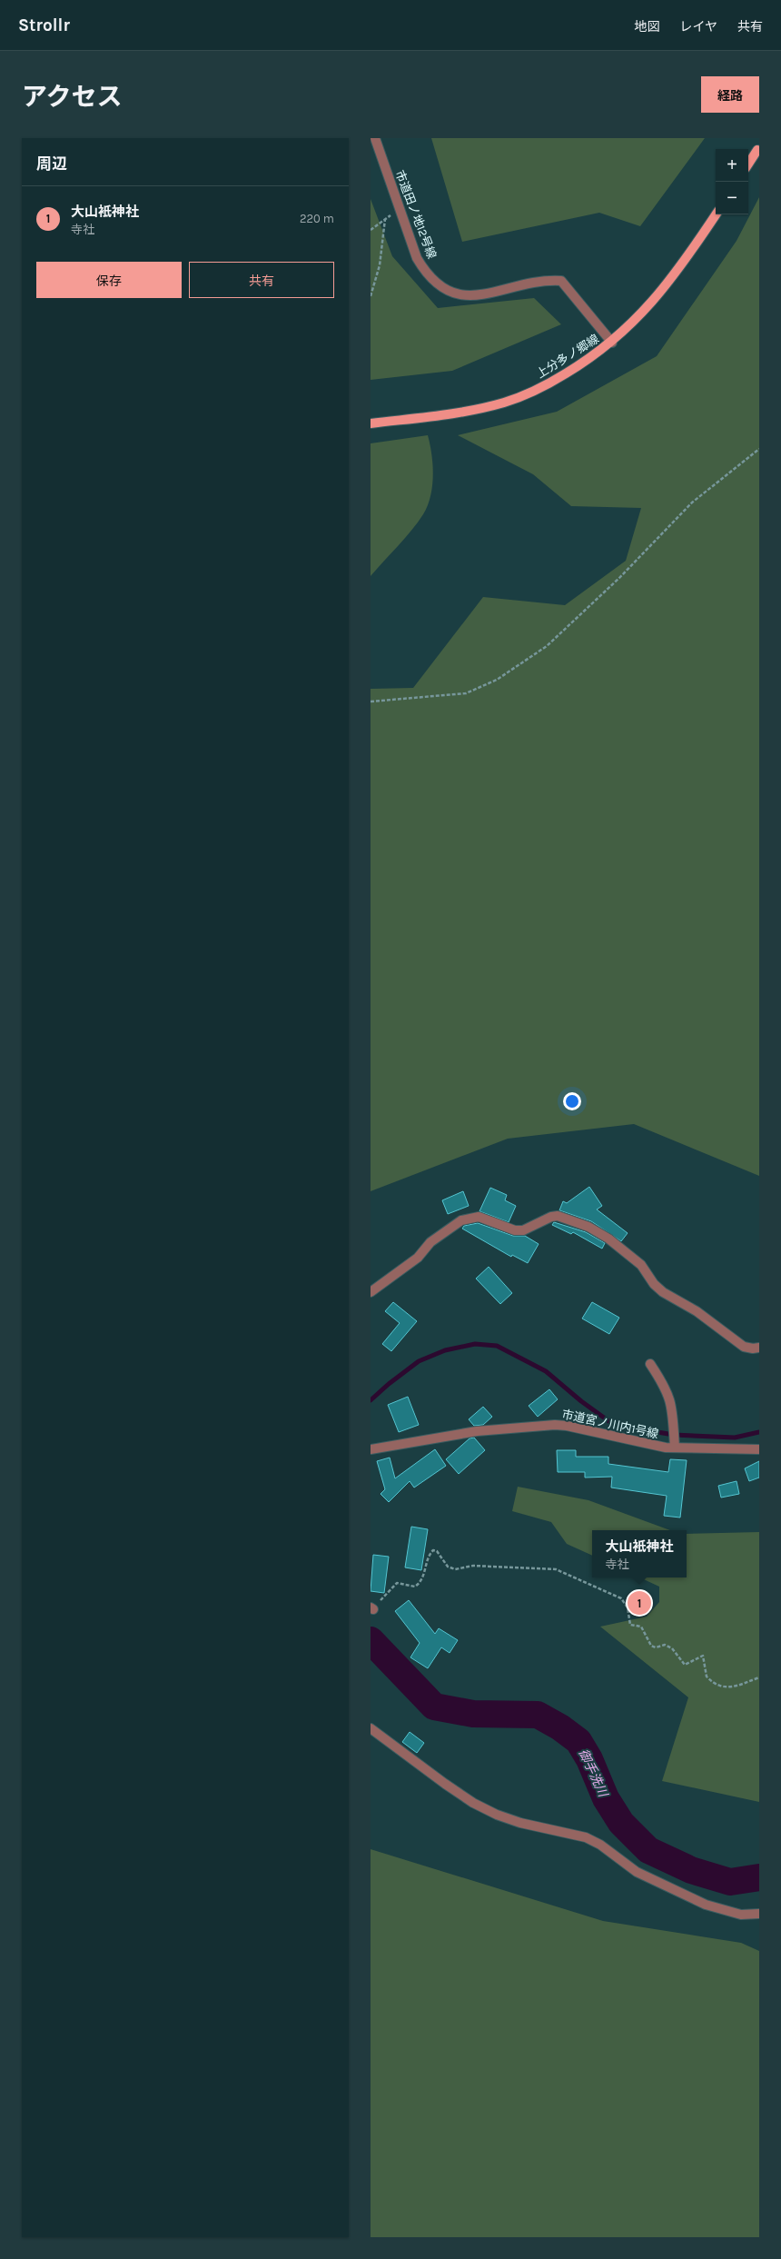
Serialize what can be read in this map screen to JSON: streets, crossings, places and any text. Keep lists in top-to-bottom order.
{
  "streets": {
    "main road": ["上分多ノ郷線"],
    "street": ["市道田ノ地12号線", "市道宮ノ川内1号線"]
  },
  "crossings": [
    ["市道田ノ地12号線", "上分多ノ郷線"]
  ],
  "water": ["御手洗川"],
  "page": {
    "header": "Strollr",
    "nav": ["地図", "レイヤ", "共有"],
    "title": "アクセス",
    "buttons": [
      "経路",
      ["保存", "共有"]
    ],
    "heading": "周辺",
    "map_buttons": ["+", "−"],
    "list": [
      {
        "mark": "1",
        "name": "大山衹神社",
        "note": "寺社",
        "value": "220 m"
      }
    ],
    "popup": ["大山衹神社", "寺社"],
    "pins": "1"
  }
}
